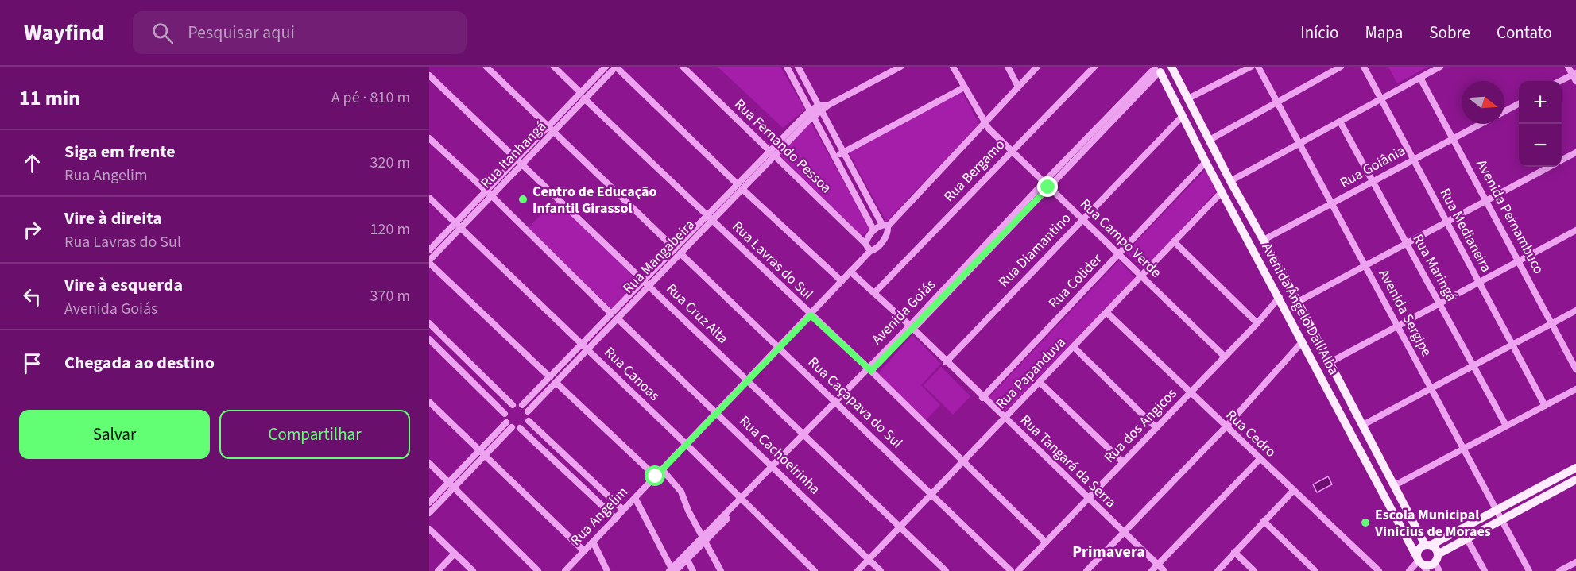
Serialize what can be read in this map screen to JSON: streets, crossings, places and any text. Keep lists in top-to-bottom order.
{
  "streets": {
    "main road": ["Avenida Ângelo Dall'Alba"],
    "street": [
      "Rua Fernando Pessoa",
      "Rua Itanhangá",
      "Rua Goiânia",
      "Rua Bergamo",
      "Avenida Pernambuco",
      "Rua Medianeira",
      "Rua Campo Verde",
      "Rua Diamantino",
      "Rua Mangabeira",
      "Rua Lavras do Sul",
      "Rua Maringá",
      "Rua Colider",
      "Avenida Goiás",
      "Avenida Sergipe",
      "Rua Cruz Alta",
      "Rua Papanduva",
      "Rua Canoas",
      "Rua Caçapava do Sul",
      "Rua dos Angicos",
      "Rua Cedro",
      "Rua Cachoeirinha",
      "Rua Tangará da Serra",
      "Rua Angelim"
    ]
  },
  "crossings": [
    ["Rua Fernando Pessoa", "Rua Mangabeira"],
    ["Rua Fernando Pessoa", "Rua Angelim"],
    ["Rua Itanhangá", "Rua Lavras do Sul"],
    ["Rua Itanhangá", "Rua Cruz Alta"],
    ["Rua Itanhangá", "Rua Canoas"],
    ["Rua Itanhangá", "Rua Caçapava do Sul"],
    ["Rua Goiânia", "Avenida Pernambuco"],
    ["Rua Goiânia", "Rua Medianeira"],
    ["Rua Goiânia", "Rua Maringá"],
    ["Rua Goiânia", "Avenida Ângelo Dall'Alba"],
    ["Rua Goiânia", "Avenida Sergipe"],
    ["Rua Bergamo", "Rua Campo Verde"],
    ["Rua Bergamo", "Rua Tangará da Serra"],
    ["Rua Campo Verde", "Rua Diamantino"],
    ["Rua Campo Verde", "Rua Colider"],
    ["Rua Campo Verde", "Avenida Goiás"],
    ["Rua Campo Verde", "Rua Papanduva"],
    ["Rua Campo Verde", "Rua dos Angicos"],
    ["Rua Diamantino", "Avenida Ângelo Dall'Alba"],
    ["Rua Diamantino", "Rua Tangará da Serra"],
    ["Rua Mangabeira", "Rua Lavras do Sul"],
    ["Rua Mangabeira", "Rua Cruz Alta"],
    ["Rua Mangabeira", "Rua Canoas"],
    ["Rua Mangabeira", "Rua Caçapava do Sul"],
    ["Rua Mangabeira", "Rua Cachoeirinha"],
    ["Rua Lavras do Sul", "Avenida Goiás"],
    ["Rua Lavras do Sul", "Rua Papanduva"],
    ["Rua Lavras do Sul", "Rua dos Angicos"],
    ["Rua Lavras do Sul", "Rua Angelim"],
    ["Rua Colider", "Avenida Ângelo Dall'Alba"],
    ["Rua Colider", "Rua Tangará da Serra"],
    ["Avenida Ângelo Dall'Alba", "Avenida Goiás"],
    ["Avenida Ângelo Dall'Alba", "Rua Papanduva"],
    ["Avenida Ângelo Dall'Alba", "Rua dos Angicos"],
    ["Avenida Goiás", "Rua Cruz Alta"],
    ["Avenida Goiás", "Rua Canoas"],
    ["Avenida Goiás", "Rua Caçapava do Sul"],
    ["Avenida Goiás", "Rua Cachoeirinha"],
    ["Avenida Goiás", "Rua Tangará da Serra"],
    ["Rua Cruz Alta", "Rua Papanduva"],
    ["Rua Cruz Alta", "Rua Angelim"],
    ["Rua Papanduva", "Rua Caçapava do Sul"],
    ["Rua Papanduva", "Rua Cedro"],
    ["Rua Papanduva", "Rua Cachoeirinha"],
    ["Rua Papanduva", "Rua Tangará da Serra"],
    ["Rua Canoas", "Rua Angelim"],
    ["Rua Caçapava do Sul", "Rua Angelim"],
    ["Rua dos Angicos", "Rua Cedro"],
    ["Rua dos Angicos", "Rua Tangará da Serra"],
    ["Rua Cachoeirinha", "Rua Angelim"],
    ["Rua Tangará da Serra", "Rua Angelim"]
  ],
  "districts": ["Primavera"],
  "places": ["Centro de Educação Infantil Girassol", "Escola Municipal Vinicius de Moraes"],
  "north": "right",
  "page": {
    "header": "Wayfind",
    "search": "Pesquisar aqui",
    "nav": [
      "Início",
      "Mapa",
      "Sobre",
      "Contato"
    ],
    "heading": ["11 min", "A pé · 810 m"],
    "map_buttons": ["+", "−"],
    "list": [
      ["Siga em frente", "Rua Angelim", "320 m"],
      ["Vire à direita", "Rua Lavras do Sul", "120 m"],
      ["Vire à esquerda", "Avenida Goiás", "370 m"],
      "Chegada ao destino"
    ],
    "buttons": ["Salvar", "Compartilhar"]
  }
}
